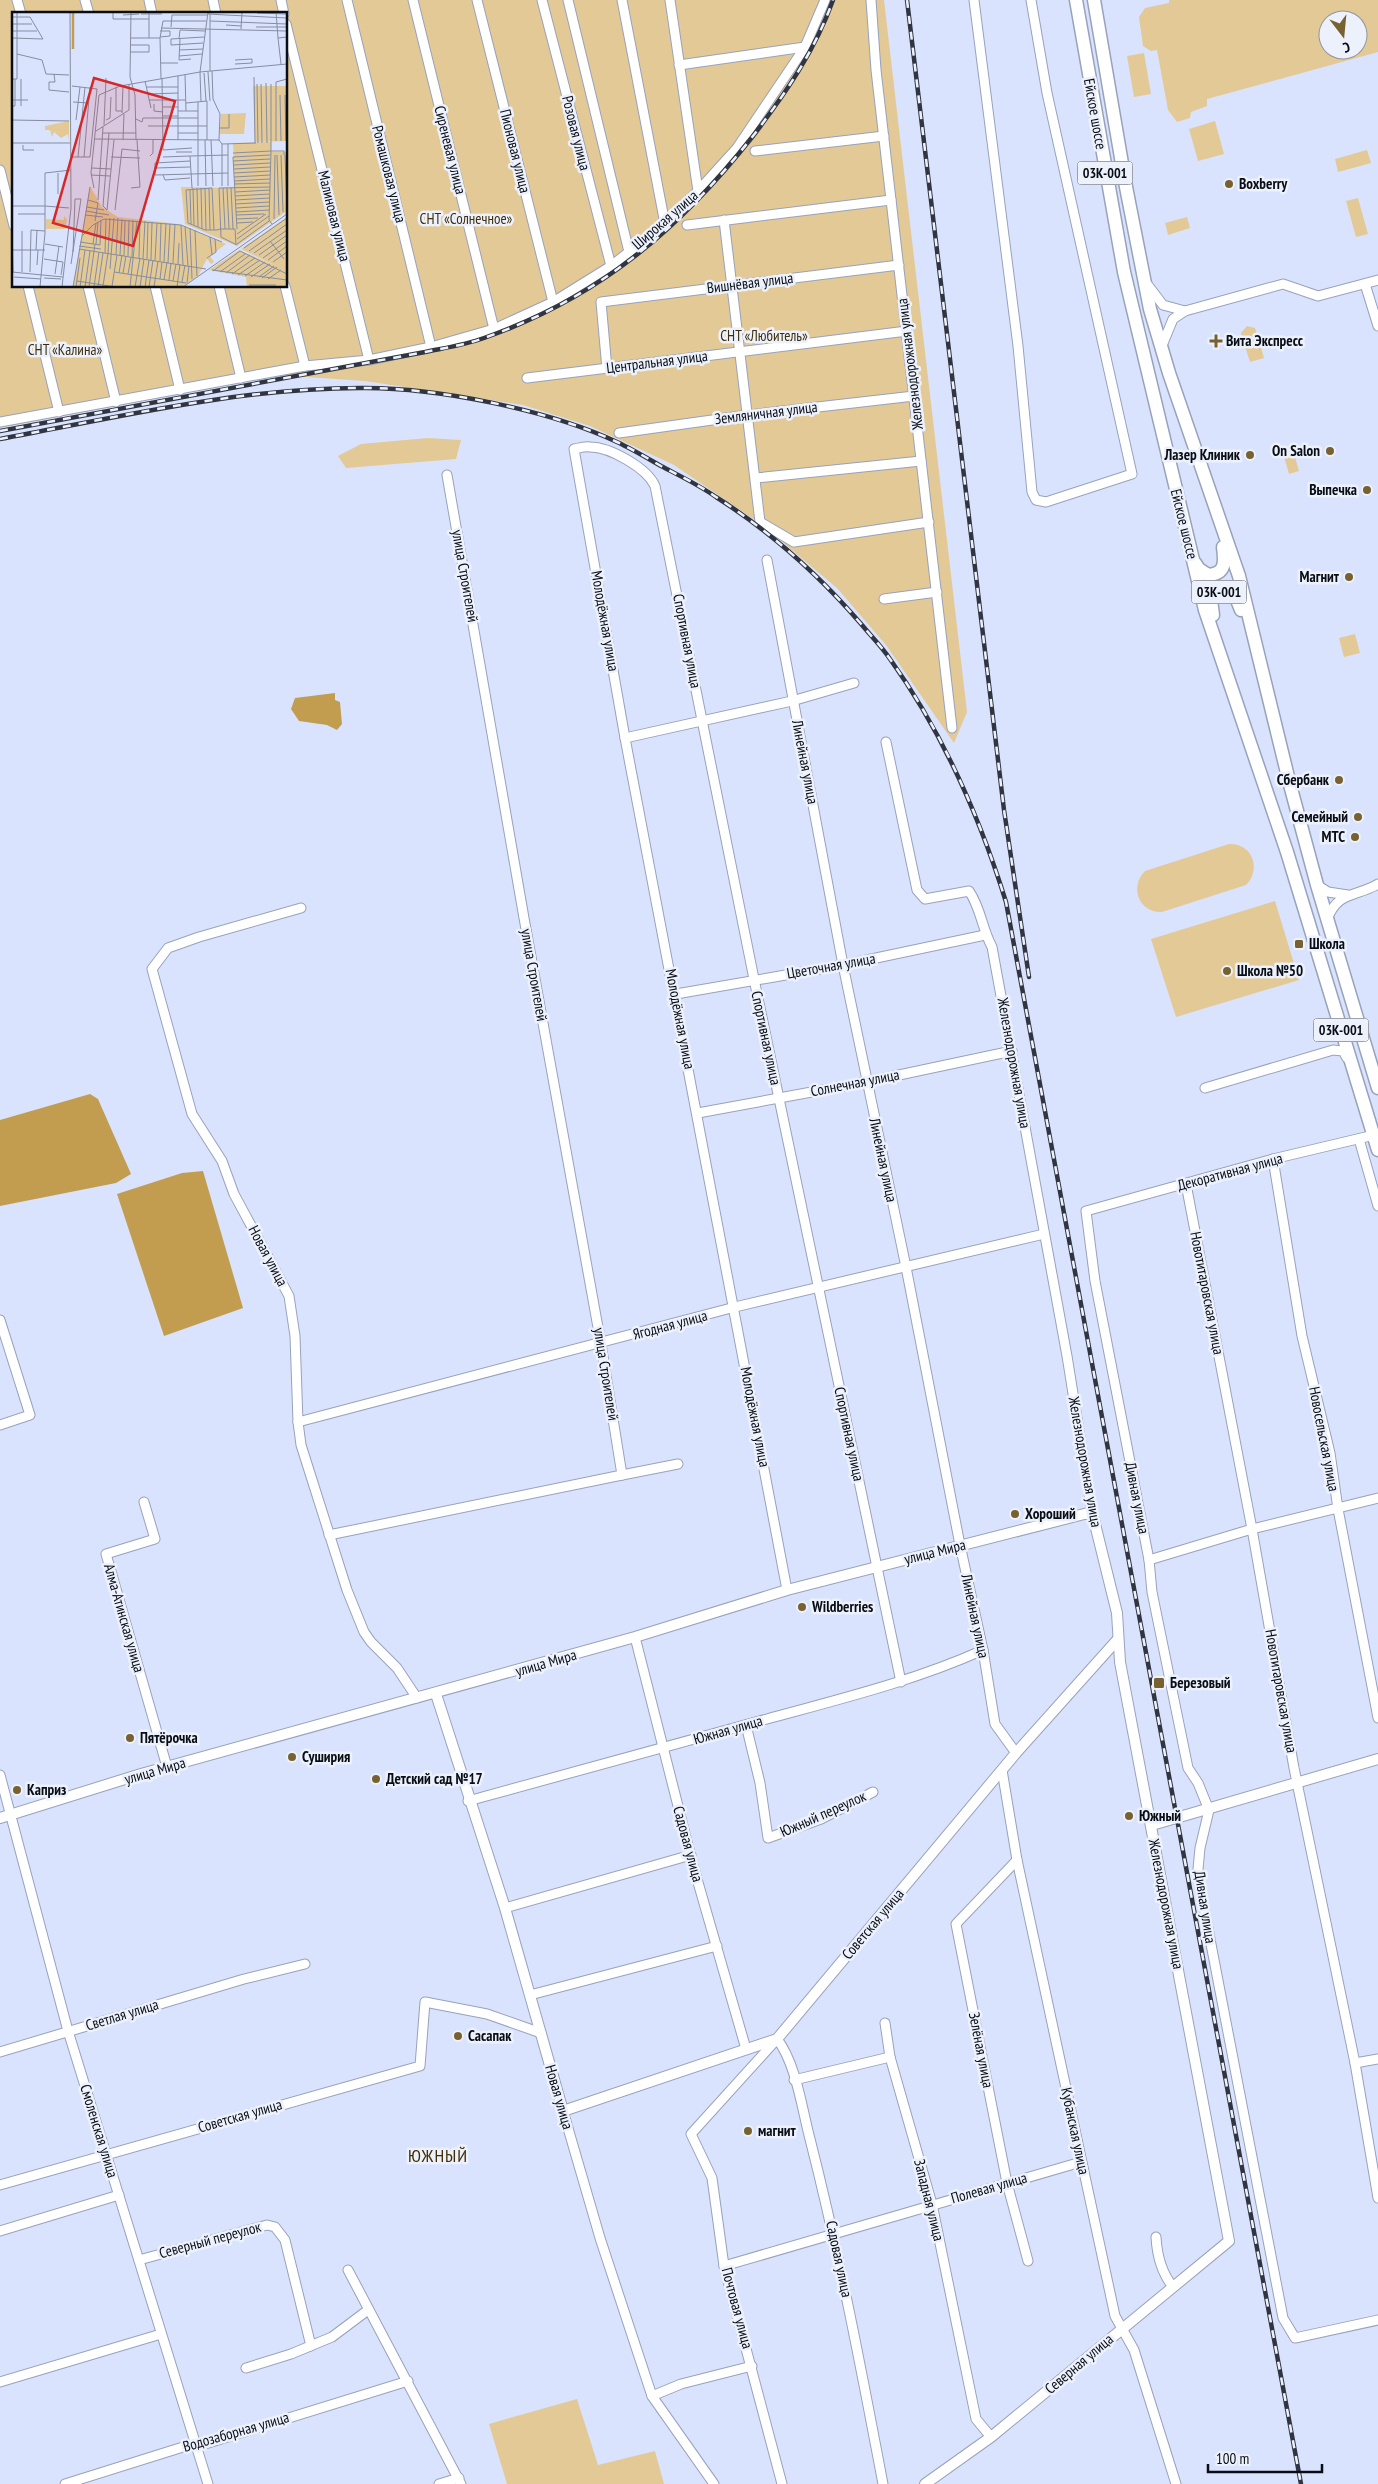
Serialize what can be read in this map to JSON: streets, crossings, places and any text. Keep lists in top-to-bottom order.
{
  "streets": {
    "main road": ["Ейское шоссе", "03К-001"],
    "street": [
      "Розовая улица",
      "Сиреневая улица",
      "Пионовая улица",
      "Ромашковая улица",
      "Малиновая улица",
      "Широкая улица",
      "Вишнёвая улица",
      "Центральная улица",
      "Железнодорожная улица",
      "Земляничная улица",
      "улица Строителей",
      "Молодёжная улица",
      "Спортивная улица",
      "Линейная улица",
      "Цветочная улица",
      "Солнечная улица",
      "Декоративная улица",
      "Новая улица",
      "Новотитаровская улица",
      "Ягодная улица",
      "Новосельская улица",
      "Дивная улица",
      "улица Мира",
      "Алма-Атинская улица",
      "Южная улица",
      "Южный переулок",
      "Садовая улица",
      "Советская улица",
      "Светлая улица",
      "Зелёная улица",
      "Смоленская улица",
      "Кубанская улица",
      "Полевая улица",
      "Западная улица",
      "Северный переулок",
      "Почтовая улица",
      "Северная улица",
      "Водозаборная улица"
    ]
  },
  "crossings": [
    ["Ейское шоссе", "03К-001"],
    ["Ейское шоссе", "Декоративная улица"],
    ["Вишнёвая улица", "Центральная улица"],
    ["Вишнёвая улица", "Железнодорожная улица"],
    ["Центральная улица", "Железнодорожная улица"],
    ["Железнодорожная улица", "Земляничная улица"],
    ["Железнодорожная улица", "Цветочная улица"],
    ["Железнодорожная улица", "Солнечная улица"],
    ["Железнодорожная улица", "Ягодная улица"],
    ["Железнодорожная улица", "улица Мира"],
    ["Железнодорожная улица", "Советская улица"],
    ["Железнодорожная улица", "Северная улица"],
    ["улица Строителей", "Ягодная улица"],
    ["Молодёжная улица", "Спортивная улица"],
    ["Молодёжная улица", "Цветочная улица"],
    ["Молодёжная улица", "Солнечная улица"],
    ["Молодёжная улица", "Ягодная улица"],
    ["Молодёжная улица", "улица Мира"],
    ["Спортивная улица", "Цветочная улица"],
    ["Спортивная улица", "Солнечная улица"],
    ["Спортивная улица", "Ягодная улица"],
    ["Спортивная улица", "улица Мира"],
    ["Спортивная улица", "Южная улица"],
    ["Линейная улица", "Цветочная улица"],
    ["Линейная улица", "Солнечная улица"],
    ["Линейная улица", "Ягодная улица"],
    ["Линейная улица", "улица Мира"],
    ["Линейная улица", "Южная улица"],
    ["Линейная улица", "Советская улица"],
    ["Декоративная улица", "Новотитаровская улица"],
    ["Декоративная улица", "Новосельская улица"],
    ["Декоративная улица", "Дивная улица"],
    ["Новая улица", "Ягодная улица"],
    ["Новая улица", "улица Мира"],
    ["Новая улица", "Южная улица"],
    ["Новая улица", "Советская улица"],
    ["улица Мира", "Алма-Атинская улица"],
    ["улица Мира", "Садовая улица"],
    ["улица Мира", "Смоленская улица"],
    ["Южная улица", "Южный переулок"],
    ["Южная улица", "Садовая улица"],
    ["Садовая улица", "Советская улица"],
    ["Садовая улица", "Полевая улица"],
    ["Садовая улица", "Почтовая улица"],
    ["Советская улица", "Смоленская улица"],
    ["Советская улица", "Кубанская улица"],
    ["Советская улица", "Почтовая улица"],
    ["Светлая улица", "Смоленская улица"],
    ["Зелёная улица", "Кубанская улица"],
    ["Зелёная улица", "Полевая улица"],
    ["Смоленская улица", "Северный переулок"],
    ["Смоленская улица", "Водозаборная улица"],
    ["Кубанская улица", "Полевая улица"],
    ["Кубанская улица", "Северная улица"],
    ["Полевая улица", "Западная улица"],
    ["Полевая улица", "Почтовая улица"],
    ["Западная улица", "Северная улица"]
  ],
  "districts": ["ЮЖНЫЙ"],
  "parks": ["СНТ «Солнечное»", "СНТ «Любитель»", "СНТ «Калина»"],
  "places": {
    "other": [
      "Boxberry",
      "On Salon",
      "Лазер Клиник",
      "Выпечка",
      "Магнит",
      "Сбербанк",
      "Семейный",
      "МТС",
      "Школа №50",
      "Хороший",
      "Wildberries",
      "Пятёрочка",
      "Суширия",
      "Детский сад №17",
      "Каприз",
      "Южный",
      "Сасапак",
      "магнит"
    ],
    "health": ["Вита Экспресс"],
    "transit": ["Школа", "Березовый"]
  },
  "scale_bar": "100 m",
  "north": "bottom"
}
